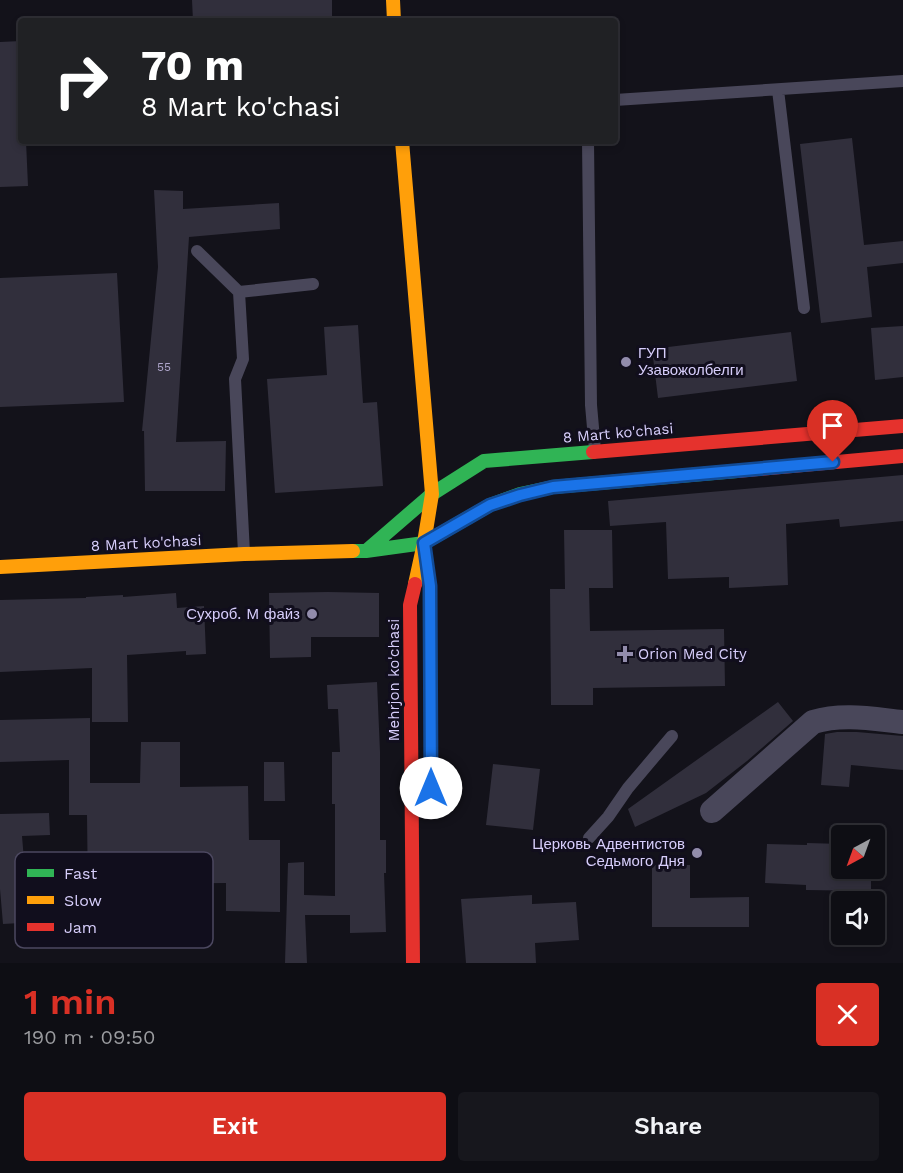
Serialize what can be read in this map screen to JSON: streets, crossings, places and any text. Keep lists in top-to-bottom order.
{
  "streets": {
    "main road": ["8 Mart ko'chasi", "Mehrjon ko'chasi"]
  },
  "crossings": [
    ["8 Mart ko'chasi", "Mehrjon ko'chasi"]
  ],
  "places": {
    "other": ["ГУП Узавожолбелги", "Сухроб. М файз", "Церковь Адвентистов Седьмого Дня"],
    "health": ["Orion Med City"]
  },
  "house_numbers": ["55"],
  "legend": ["Fast", "Slow", "Jam"],
  "north": "bottom left",
  "page": {
    "turn": ["70 m", "8 Mart ko'chasi"],
    "heading": ["1 min", "190 m · 09:50"],
    "buttons": ["Exit", "Share"]
  }
}
